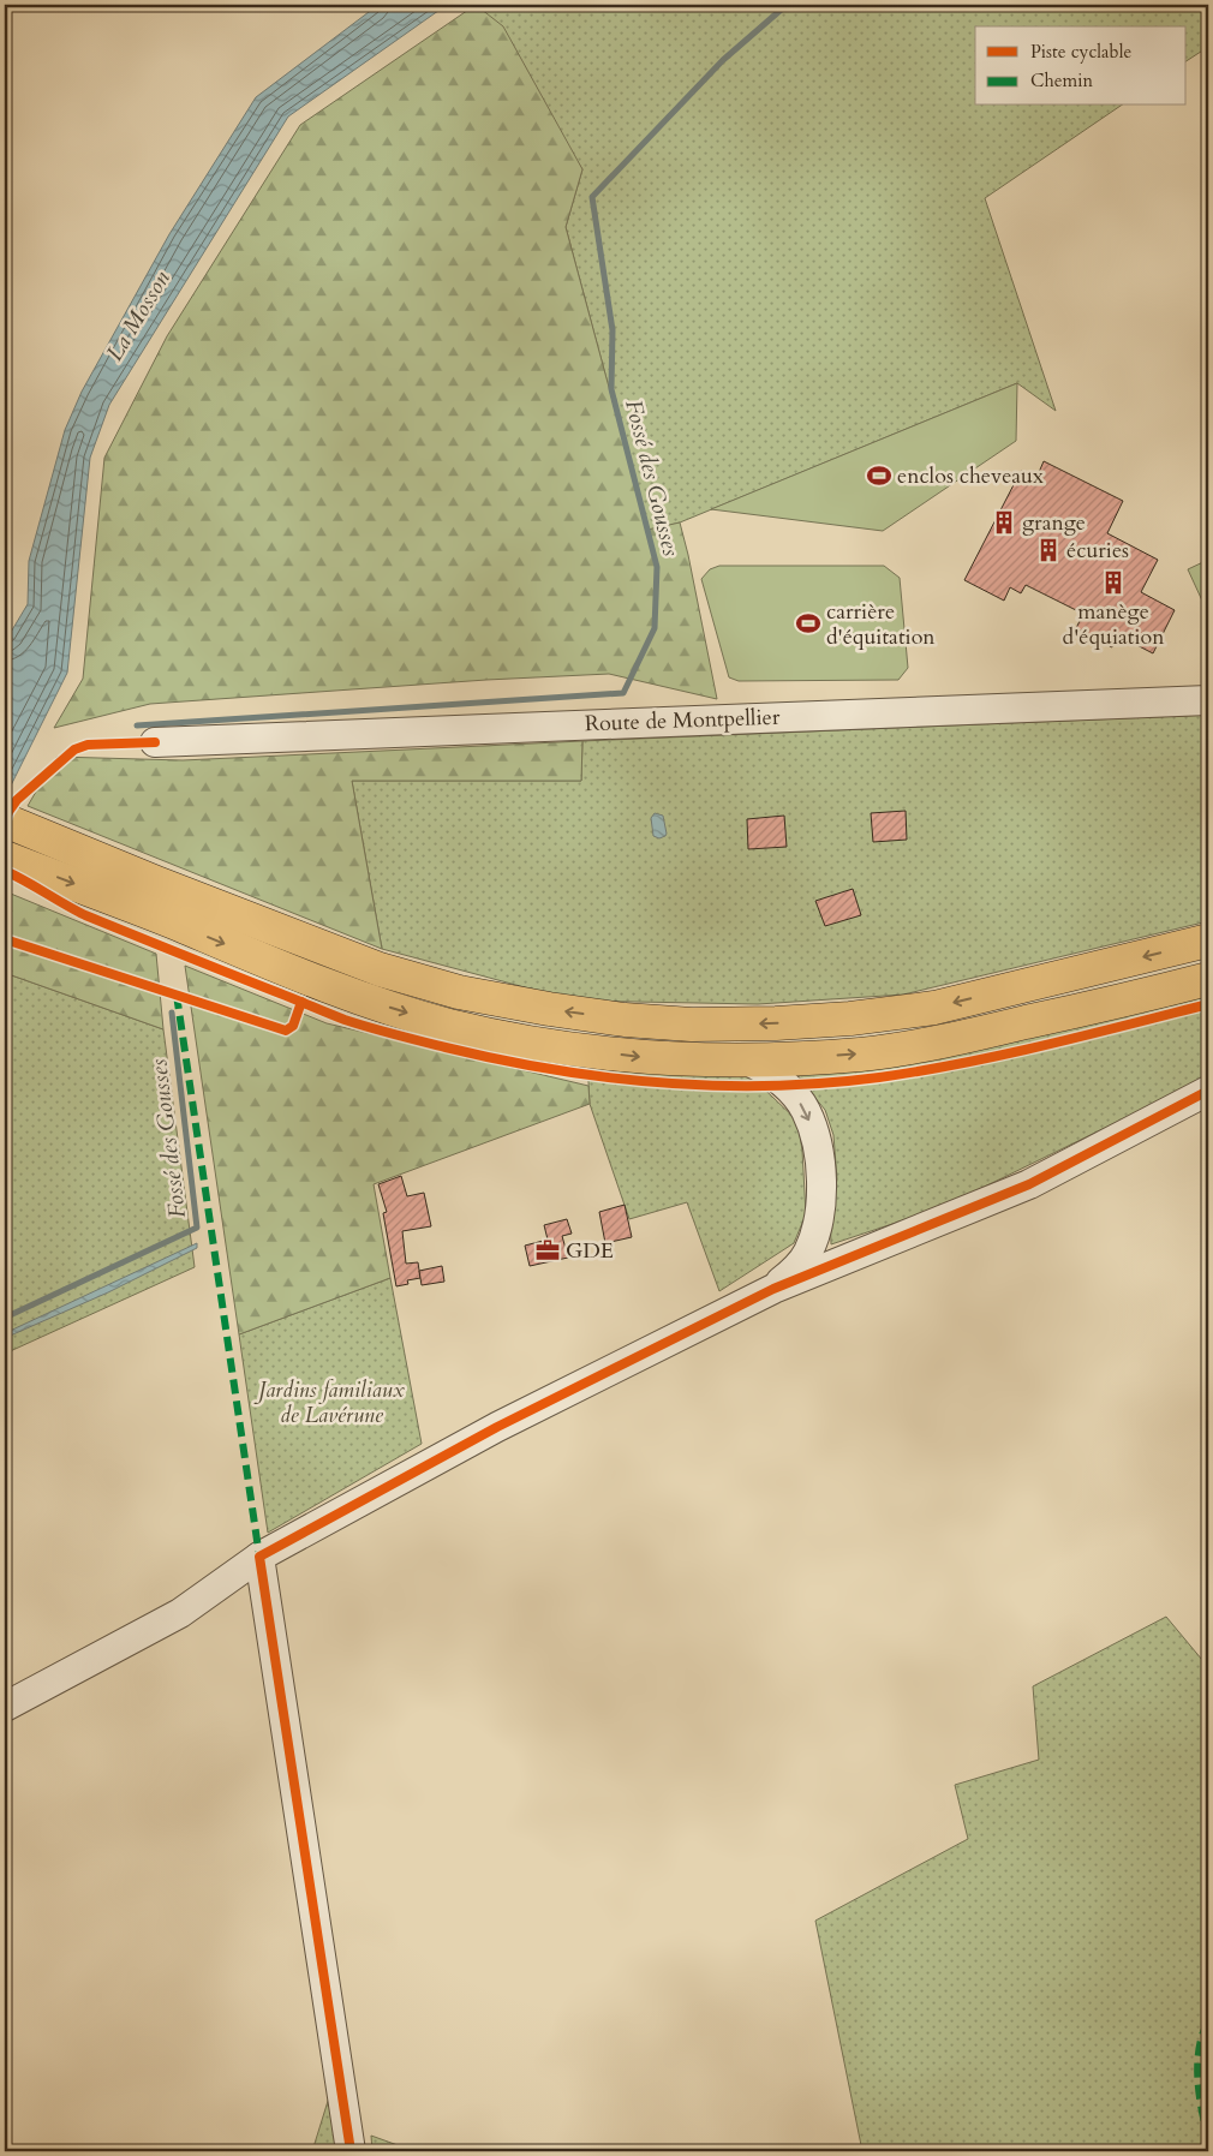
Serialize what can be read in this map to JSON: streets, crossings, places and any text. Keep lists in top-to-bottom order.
{
  "streets": {
    "street": ["Route de Montpellier"]
  },
  "water": ["La Mosson", "Fossé des Gousses"],
  "parks": ["Jardins familiaux de Lavérune"],
  "places": {
    "sports": ["enclos cheveaux", "carrière d'équitation"],
    "building": ["grange", "écuries", "manège d'équiation"],
    "office": ["GDE"]
  },
  "legend": ["Piste cyclable", "Chemin"]
}
